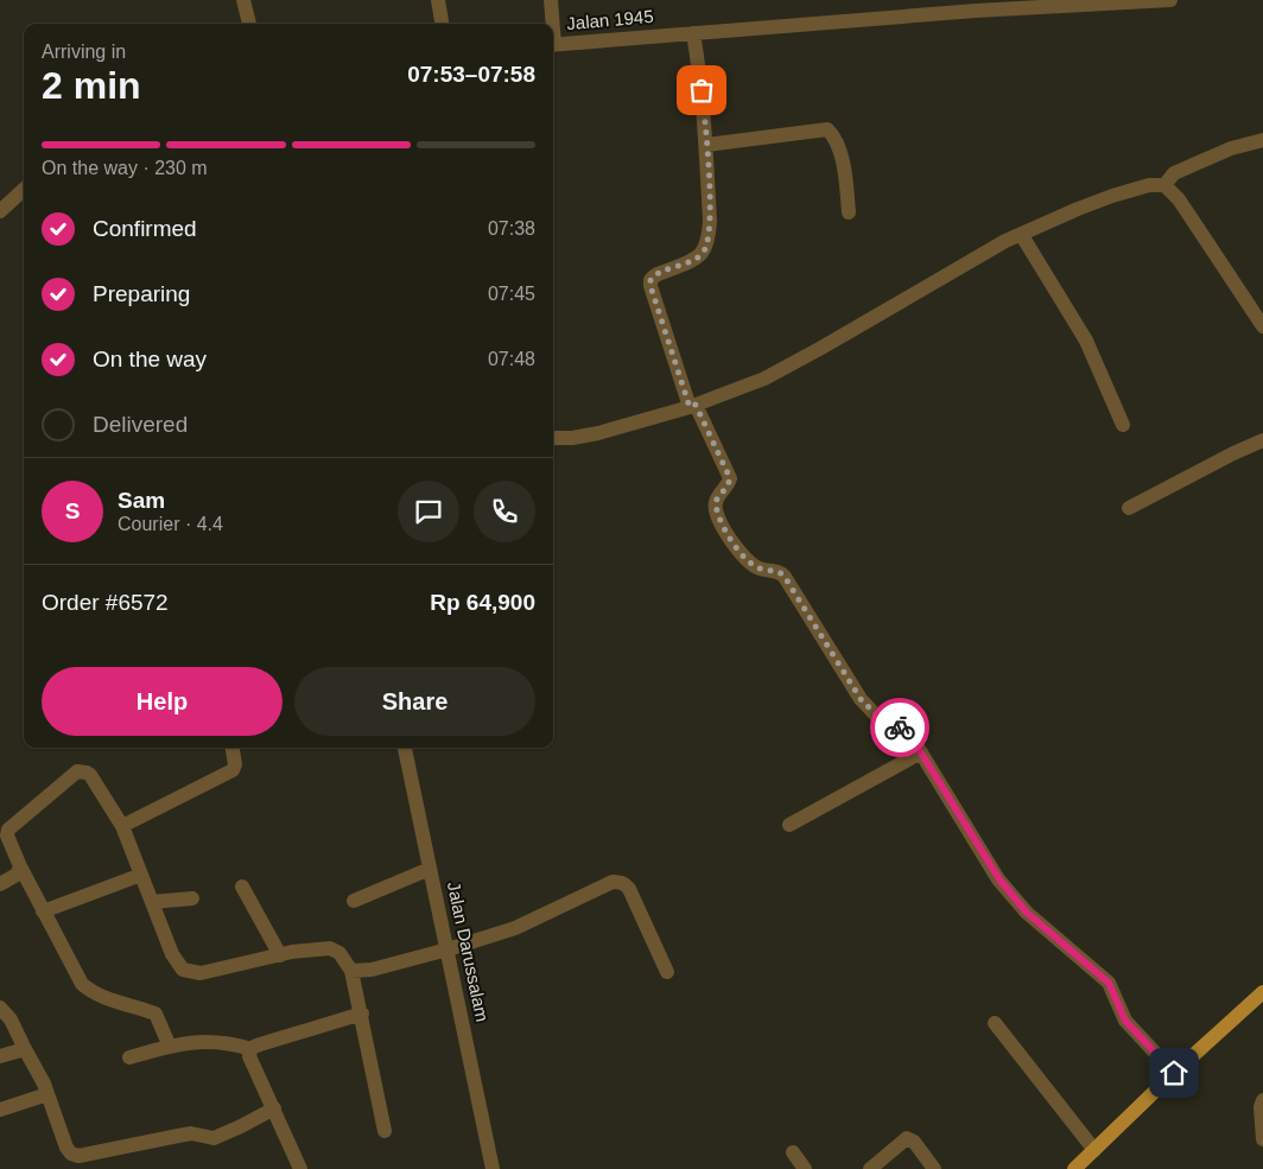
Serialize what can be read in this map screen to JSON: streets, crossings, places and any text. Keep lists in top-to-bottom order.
{
  "streets": {
    "street": ["Jalan 1945", "Jalan Darussalam"]
  },
  "page": {
    "heading": ["2 min", "Arriving in", "07:53–07:58"],
    "panel": [
      "Sam",
      "Courier · 4.4",
      "Order #6572",
      "Rp 64,900"
    ],
    "bar": "On the way · 230 m",
    "list": [
      ["Confirmed", "07:38"],
      ["Preparing", "07:45"],
      ["On the way", "07:48"],
      "Delivered"
    ],
    "round": "S",
    "buttons": ["Help", "Share"]
  }
}
